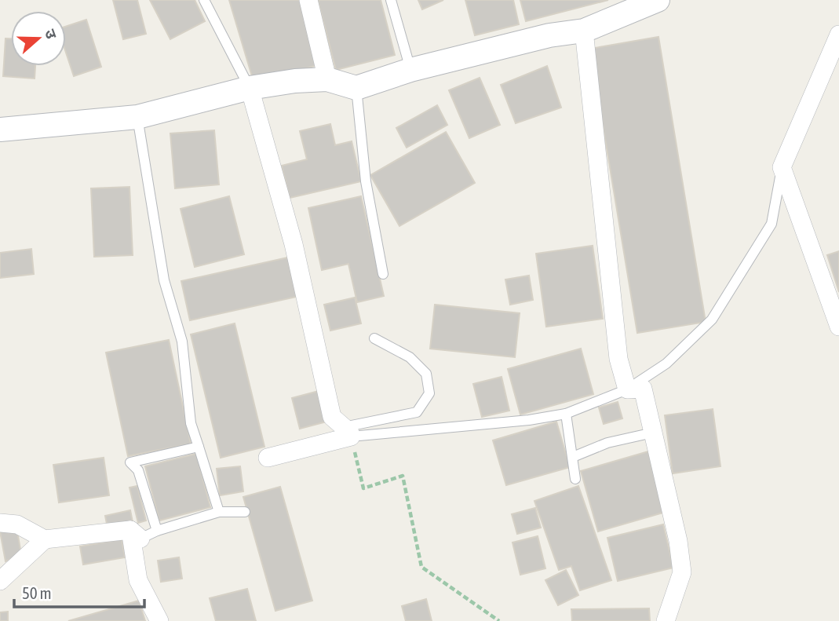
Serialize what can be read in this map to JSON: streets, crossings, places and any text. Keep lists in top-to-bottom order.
{
  "scale_bar": "50 m",
  "north": "right"
}
